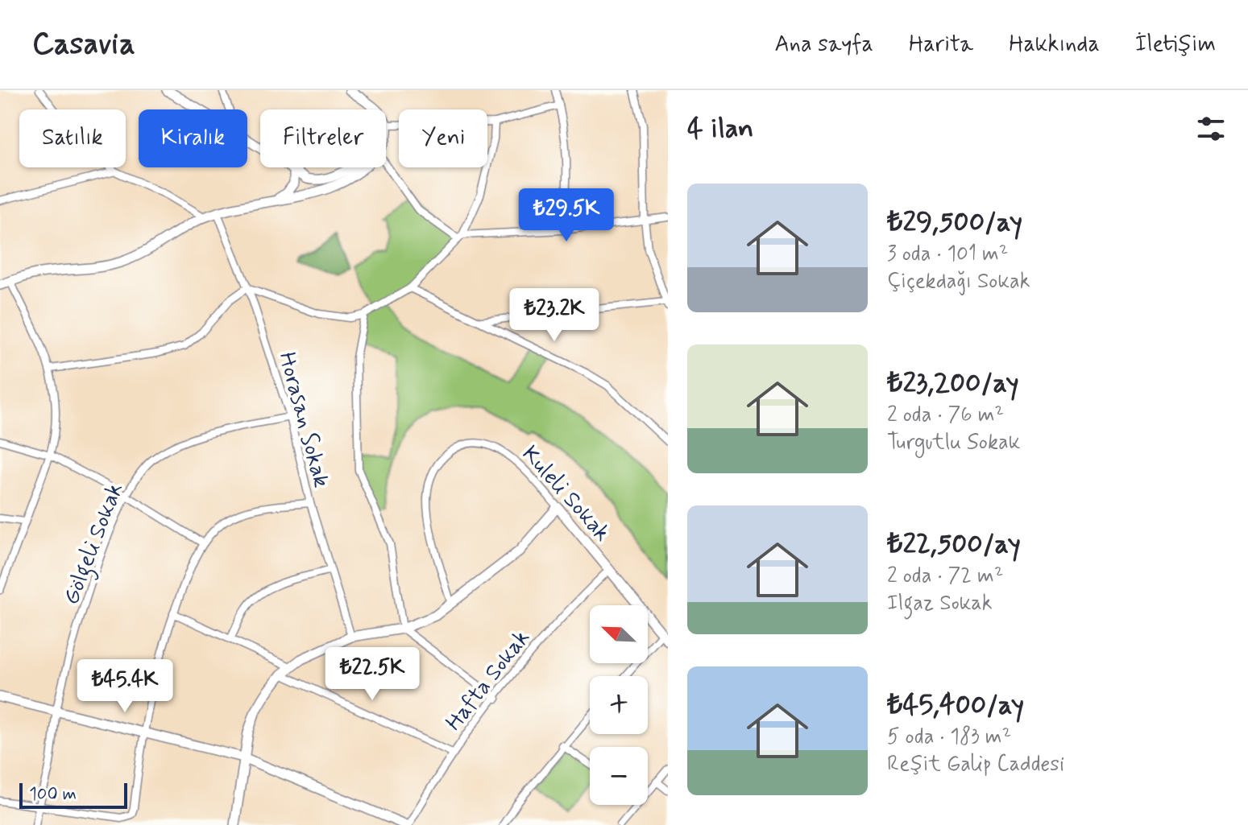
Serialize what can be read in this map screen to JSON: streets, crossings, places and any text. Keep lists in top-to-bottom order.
{
  "streets": {
    "main road": ["Kuleli Sokak"],
    "street": ["Horasan Sokak", "Gölgeli Sokak", "Hafta Sokak"]
  },
  "crossings": [
    ["Horasan Sokak", "Gölgeli Sokak"],
    ["Kuleli Sokak", "Hafta Sokak"]
  ],
  "scale_bar": "100 m",
  "north": "top left",
  "page": {
    "header": "Casavia",
    "nav": [
      "Ana sayfa",
      "Harita",
      "Hakkında",
      "İletişim"
    ],
    "heading": "4 ilan",
    "chip": [
      "Satılık",
      "Kiralık",
      "Filtreler",
      "Yeni"
    ],
    "list": [
      {
        "name": "₺29,500/ay",
        "note": "3 oda · 101 m² · Çiçekdağı Sokak"
      },
      {
        "name": "₺23,200/ay",
        "note": "2 oda · 76 m² · Turgutlu Sokak"
      },
      {
        "name": "₺22,500/ay",
        "note": "2 oda · 72 m² · Ilgaz Sokak"
      },
      {
        "name": "₺45,400/ay",
        "note": "5 oda · 183 m² · Reşit Galip Caddesi"
      }
    ],
    "price": [
      "₺29.5K",
      "₺23.2K",
      "₺22.5K",
      "₺45.4K"
    ],
    "map_buttons": ["+", "−"],
    "scale": "100 m"
  }
}
